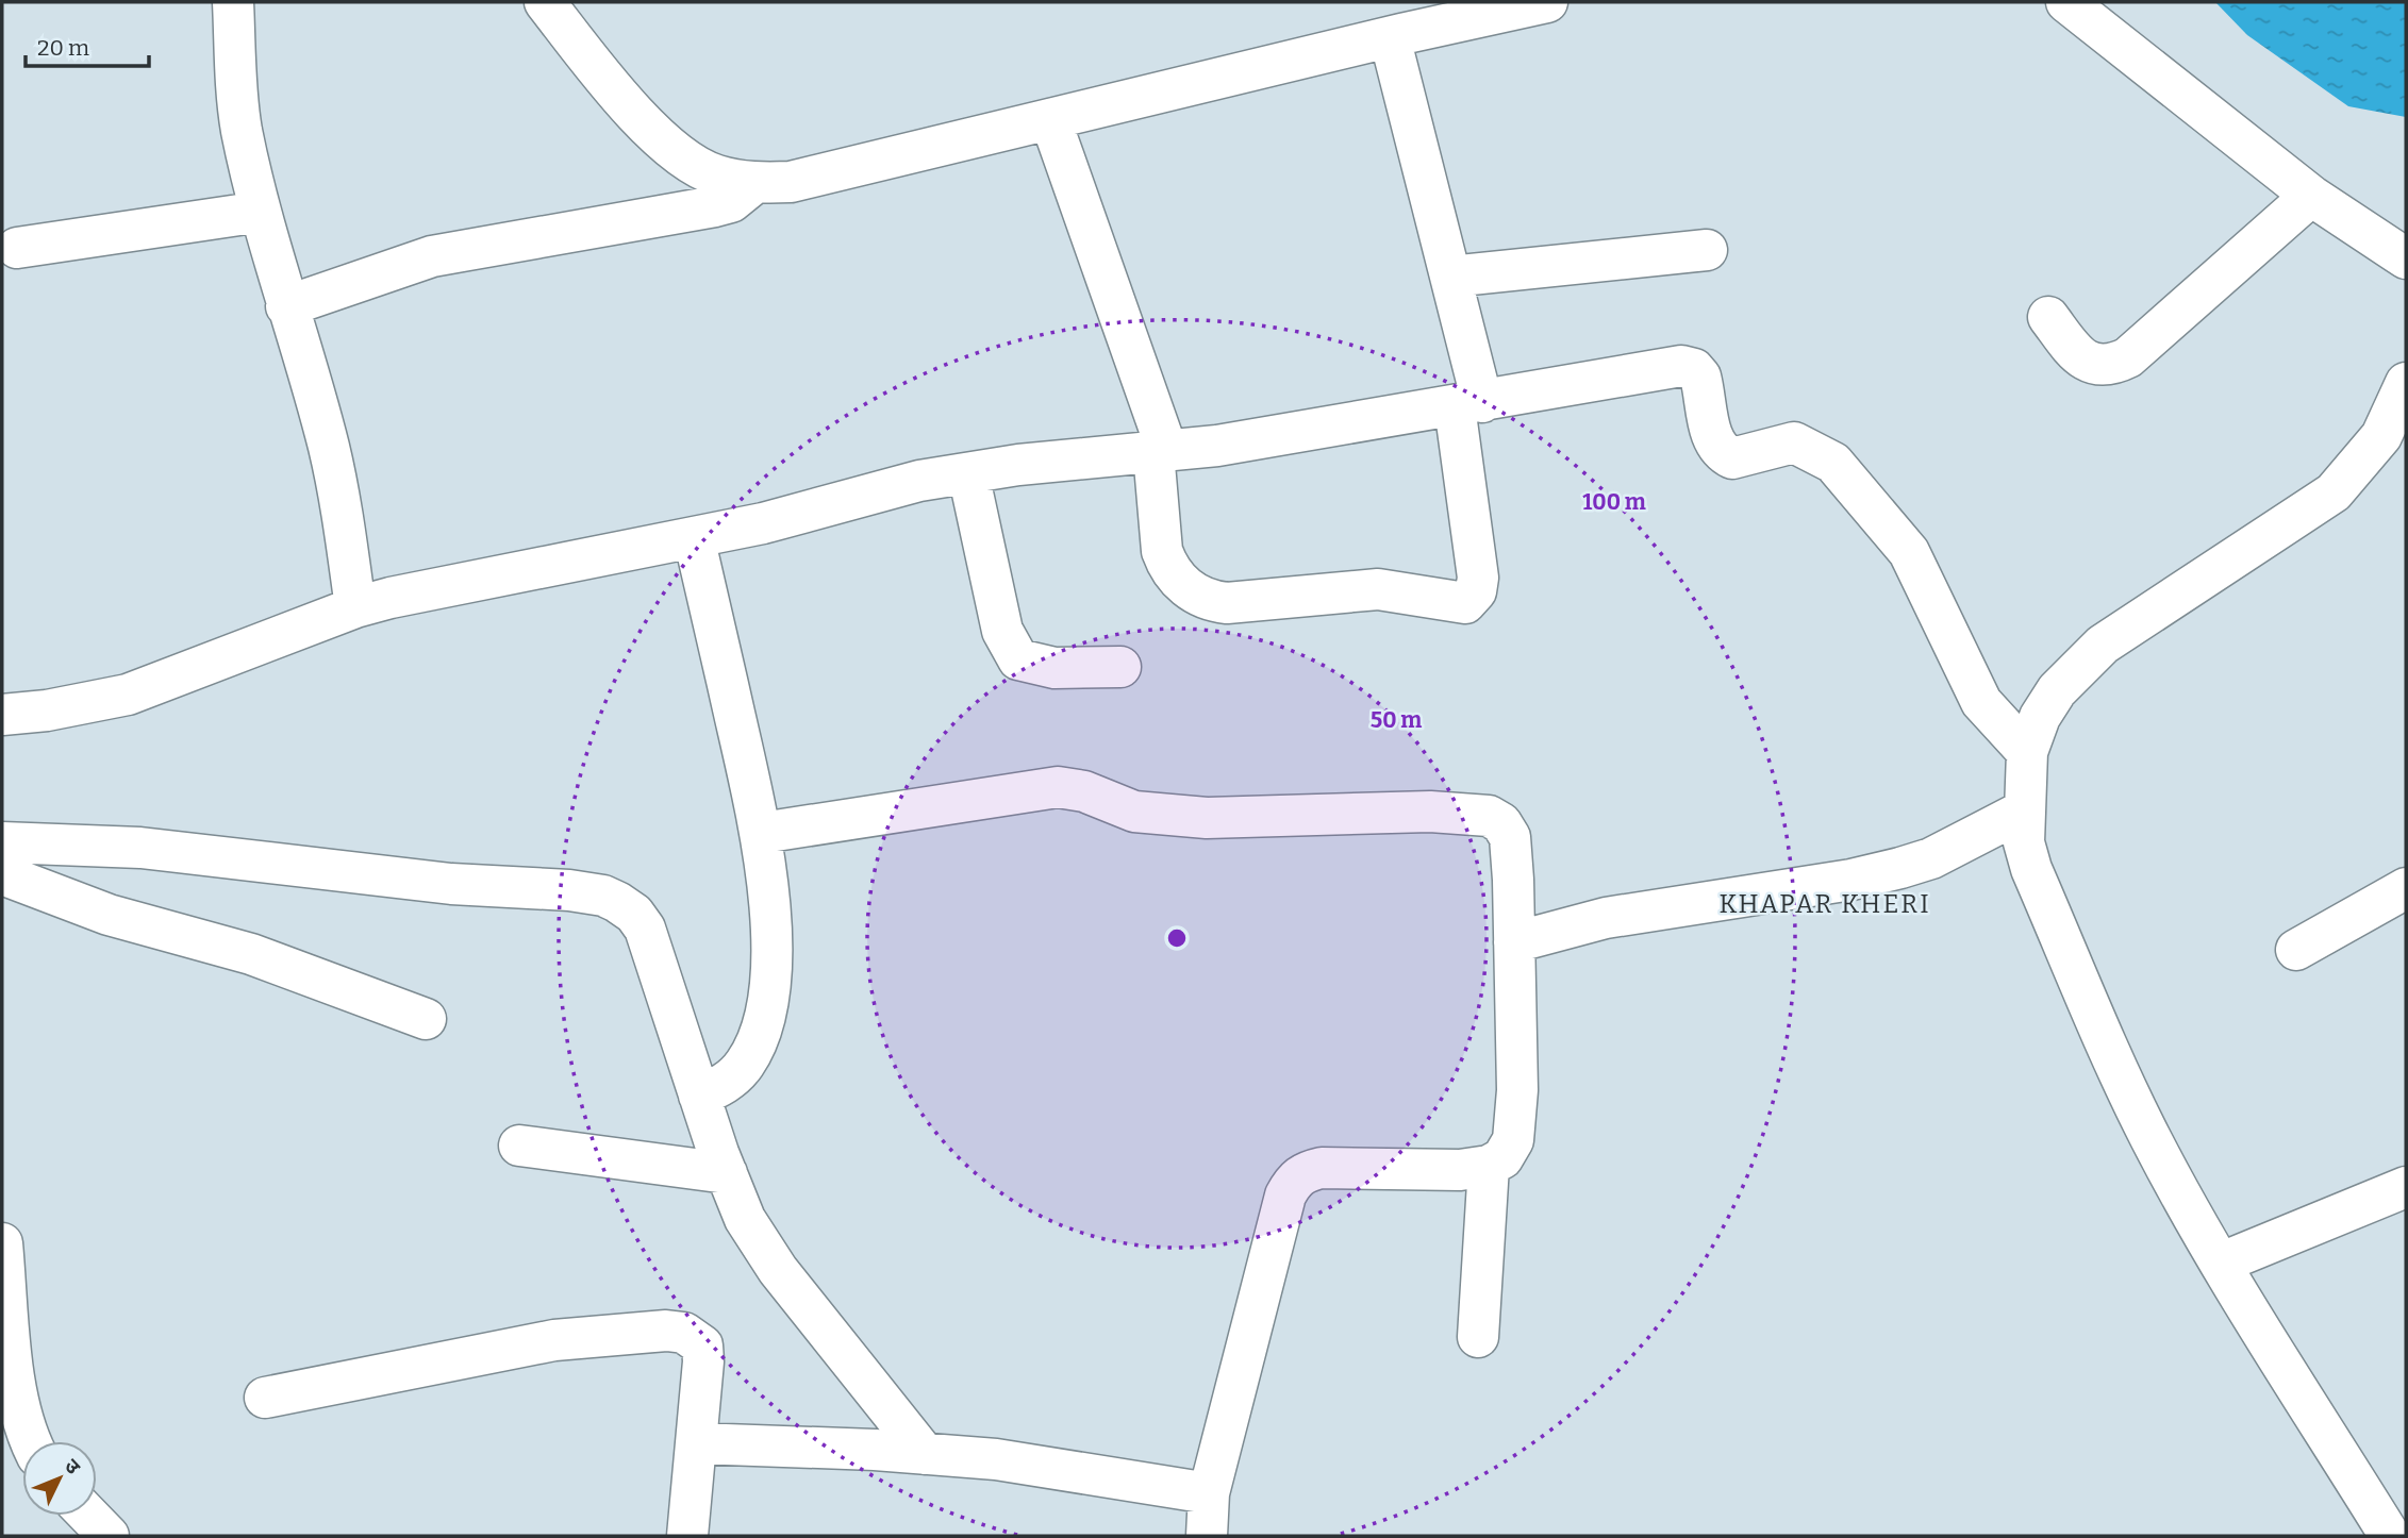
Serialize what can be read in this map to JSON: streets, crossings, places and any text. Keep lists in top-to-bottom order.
{
  "districts": ["KHAPAR KHERI"],
  "scale_bar": "20 m",
  "north": "top right",
  "rings": ["100 m", "50 m"]
}
